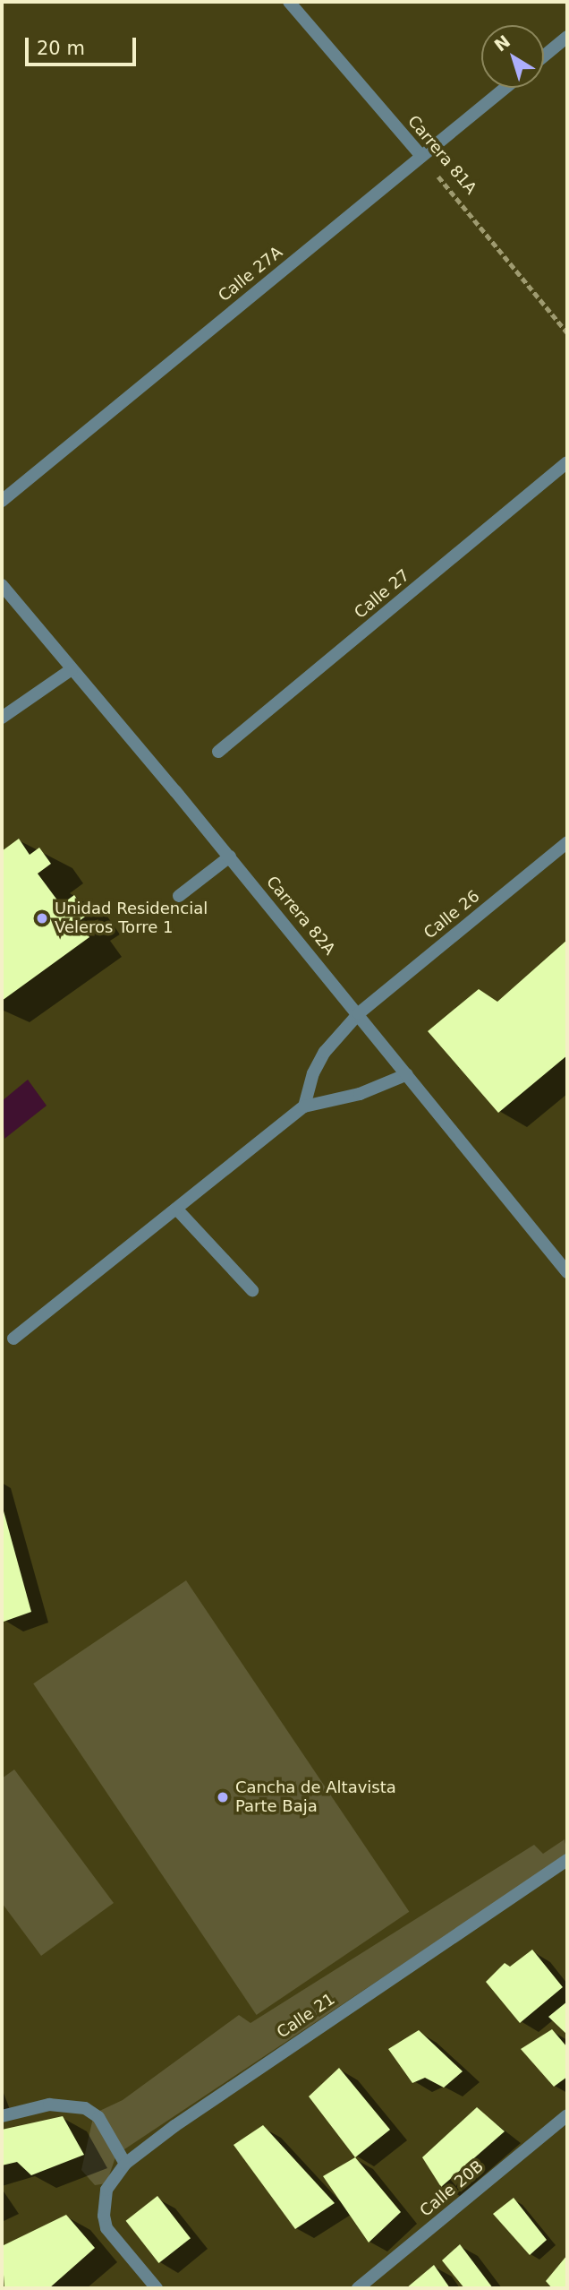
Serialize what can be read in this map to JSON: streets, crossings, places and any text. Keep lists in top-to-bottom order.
{
  "streets": {
    "street": [
      "Carrera 81A",
      "Calle 27A",
      "Calle 27",
      "Calle 26",
      "Carrera 82A",
      "Calle 21",
      "Calle 20B"
    ]
  },
  "crossings": [
    ["Carrera 81A", "Calle 27A"],
    ["Calle 26", "Carrera 82A"]
  ],
  "places": ["Unidad Residencial Veleros Torre 1", "Cancha de Altavista Parte Baja"],
  "scale_bar": "20 m",
  "north": "top left"
}
